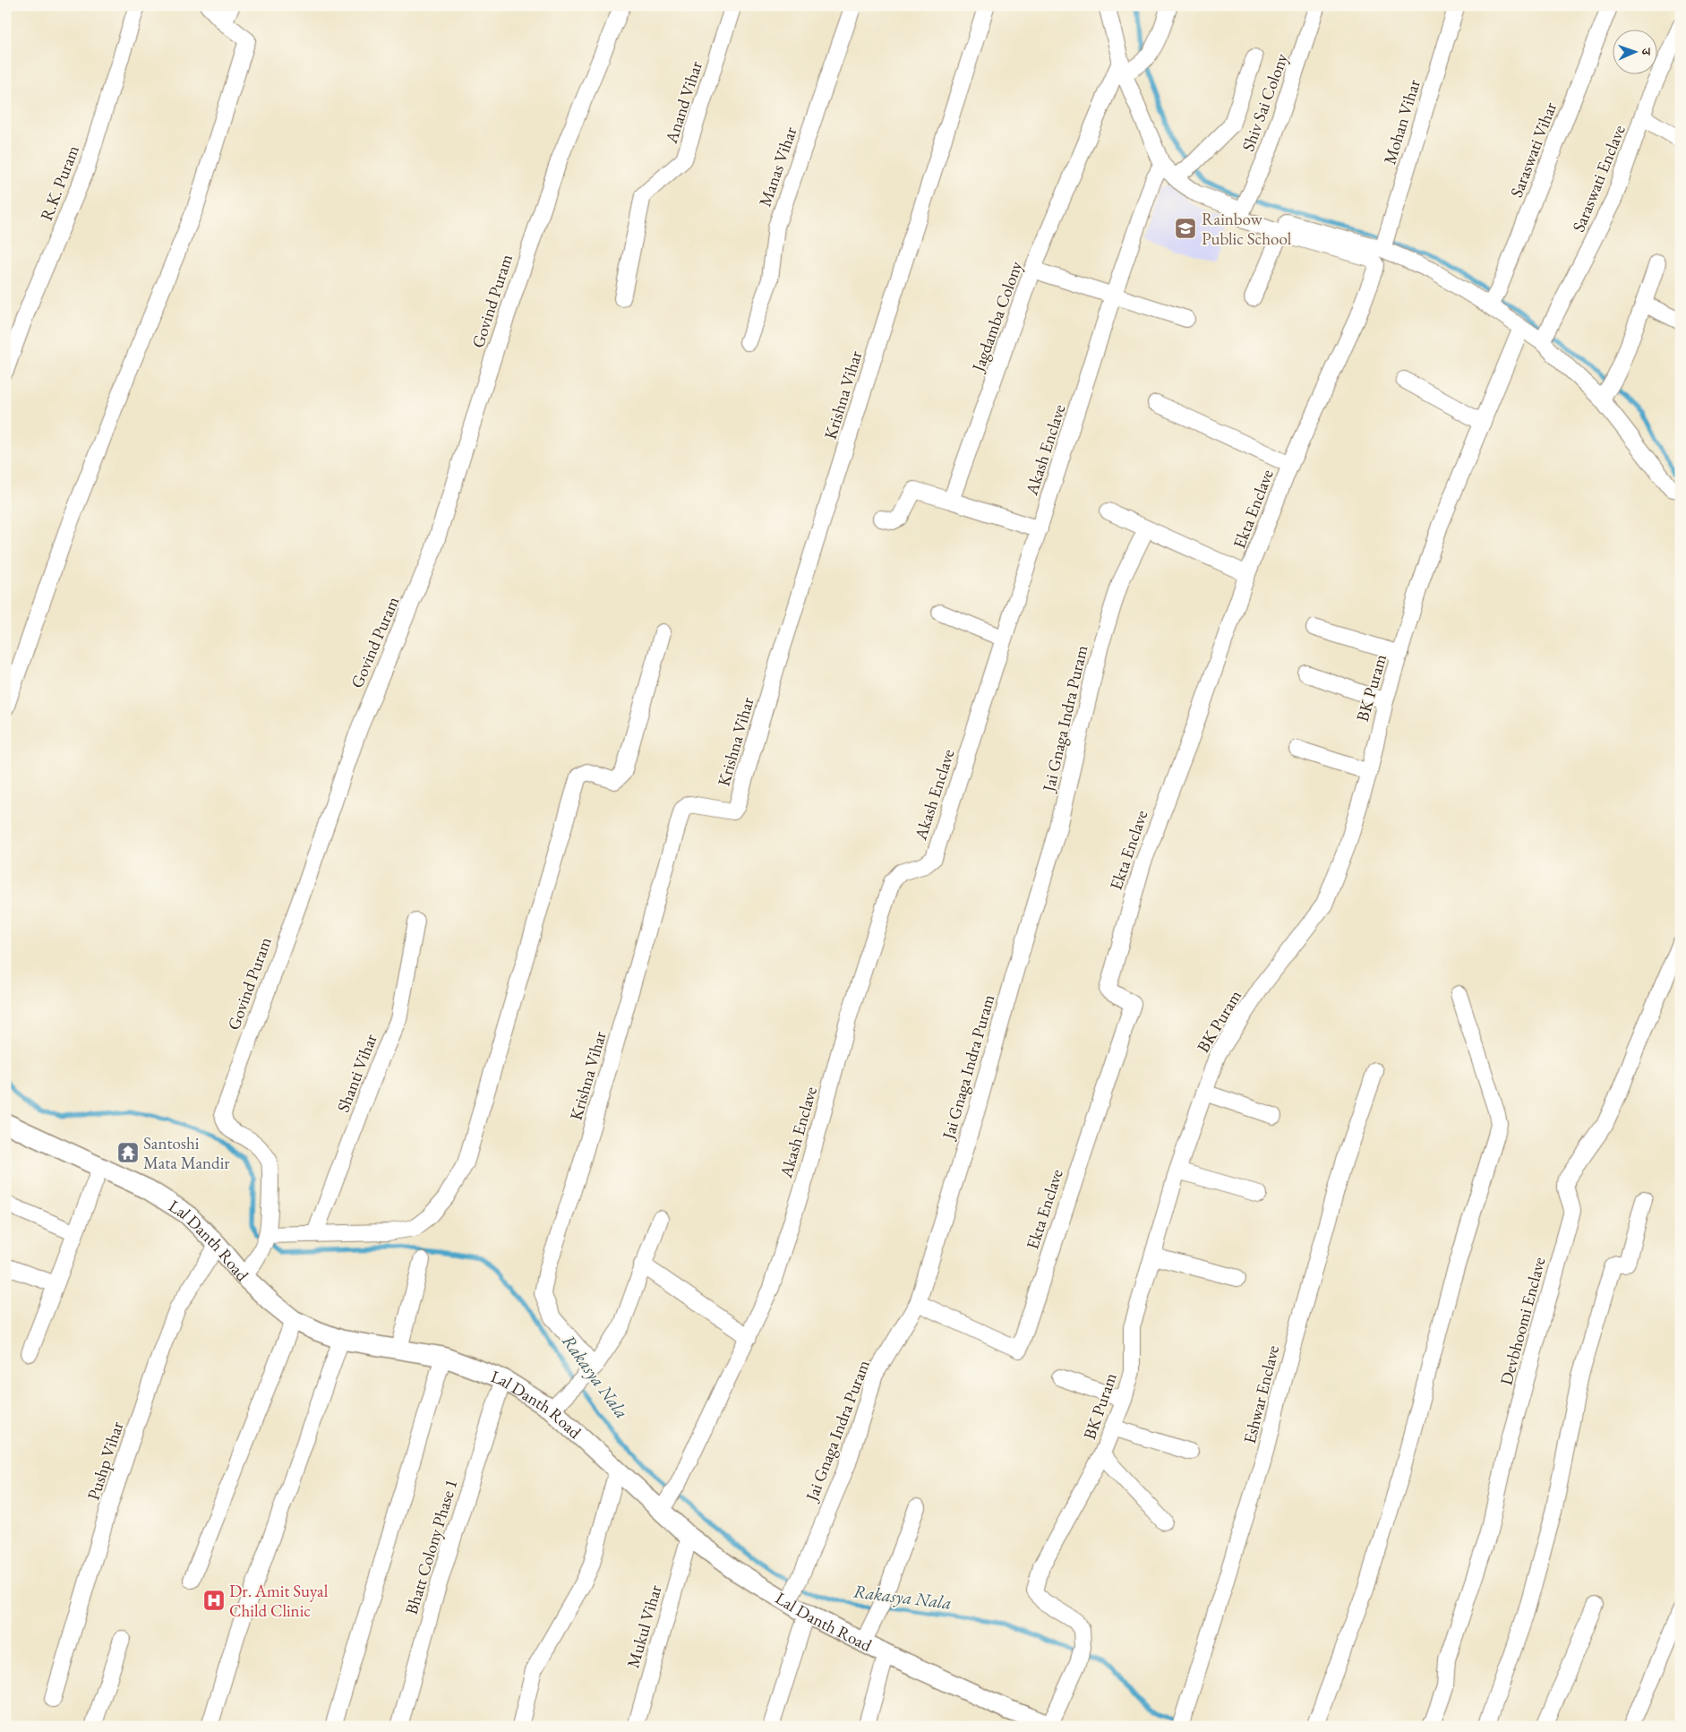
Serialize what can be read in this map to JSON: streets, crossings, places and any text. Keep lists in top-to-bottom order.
{
  "streets": {
    "street": [
      "Anand Vihar",
      "Shiv Sai Colony",
      "Mohan Vihar",
      "Saraswati Vihar",
      "Manas Vihar",
      "Saraswati Enclave",
      "R.K. Puram",
      "Govind Puram",
      "Jagdamba Colony",
      "Krishna Vihar",
      "Akash Enclave",
      "Ekta Enclave",
      "BK Puram",
      "Jai Gnaga Indra Puram",
      "Shanti Vihar",
      "Lal Danth Road",
      "Devbhoomi Enclave",
      "Eshwar Enclave",
      "Pushp Vihar",
      "Bhatt Colony Phase 1",
      "Mukul Vihar"
    ]
  },
  "crossings": [
    ["Mohan Vihar", "Ekta Enclave"],
    ["Govind Puram", "Lal Danth Road"],
    ["Akash Enclave", "Lal Danth Road"],
    ["Ekta Enclave", "Jai Gnaga Indra Puram"],
    ["BK Puram", "Lal Danth Road"],
    ["Jai Gnaga Indra Puram", "Lal Danth Road"],
    ["Lal Danth Road", "Pushp Vihar"],
    ["Lal Danth Road", "Bhatt Colony Phase 1"],
    ["Lal Danth Road", "Mukul Vihar"]
  ],
  "water": ["Rakasya Nala"],
  "places": {
    "school or university": ["Rainbow Public School"],
    "temple": ["Santoshi Mata Mandir"],
    "hospital": ["Dr. Amit Suyal Child Clinic"]
  },
  "north": "right"
}
